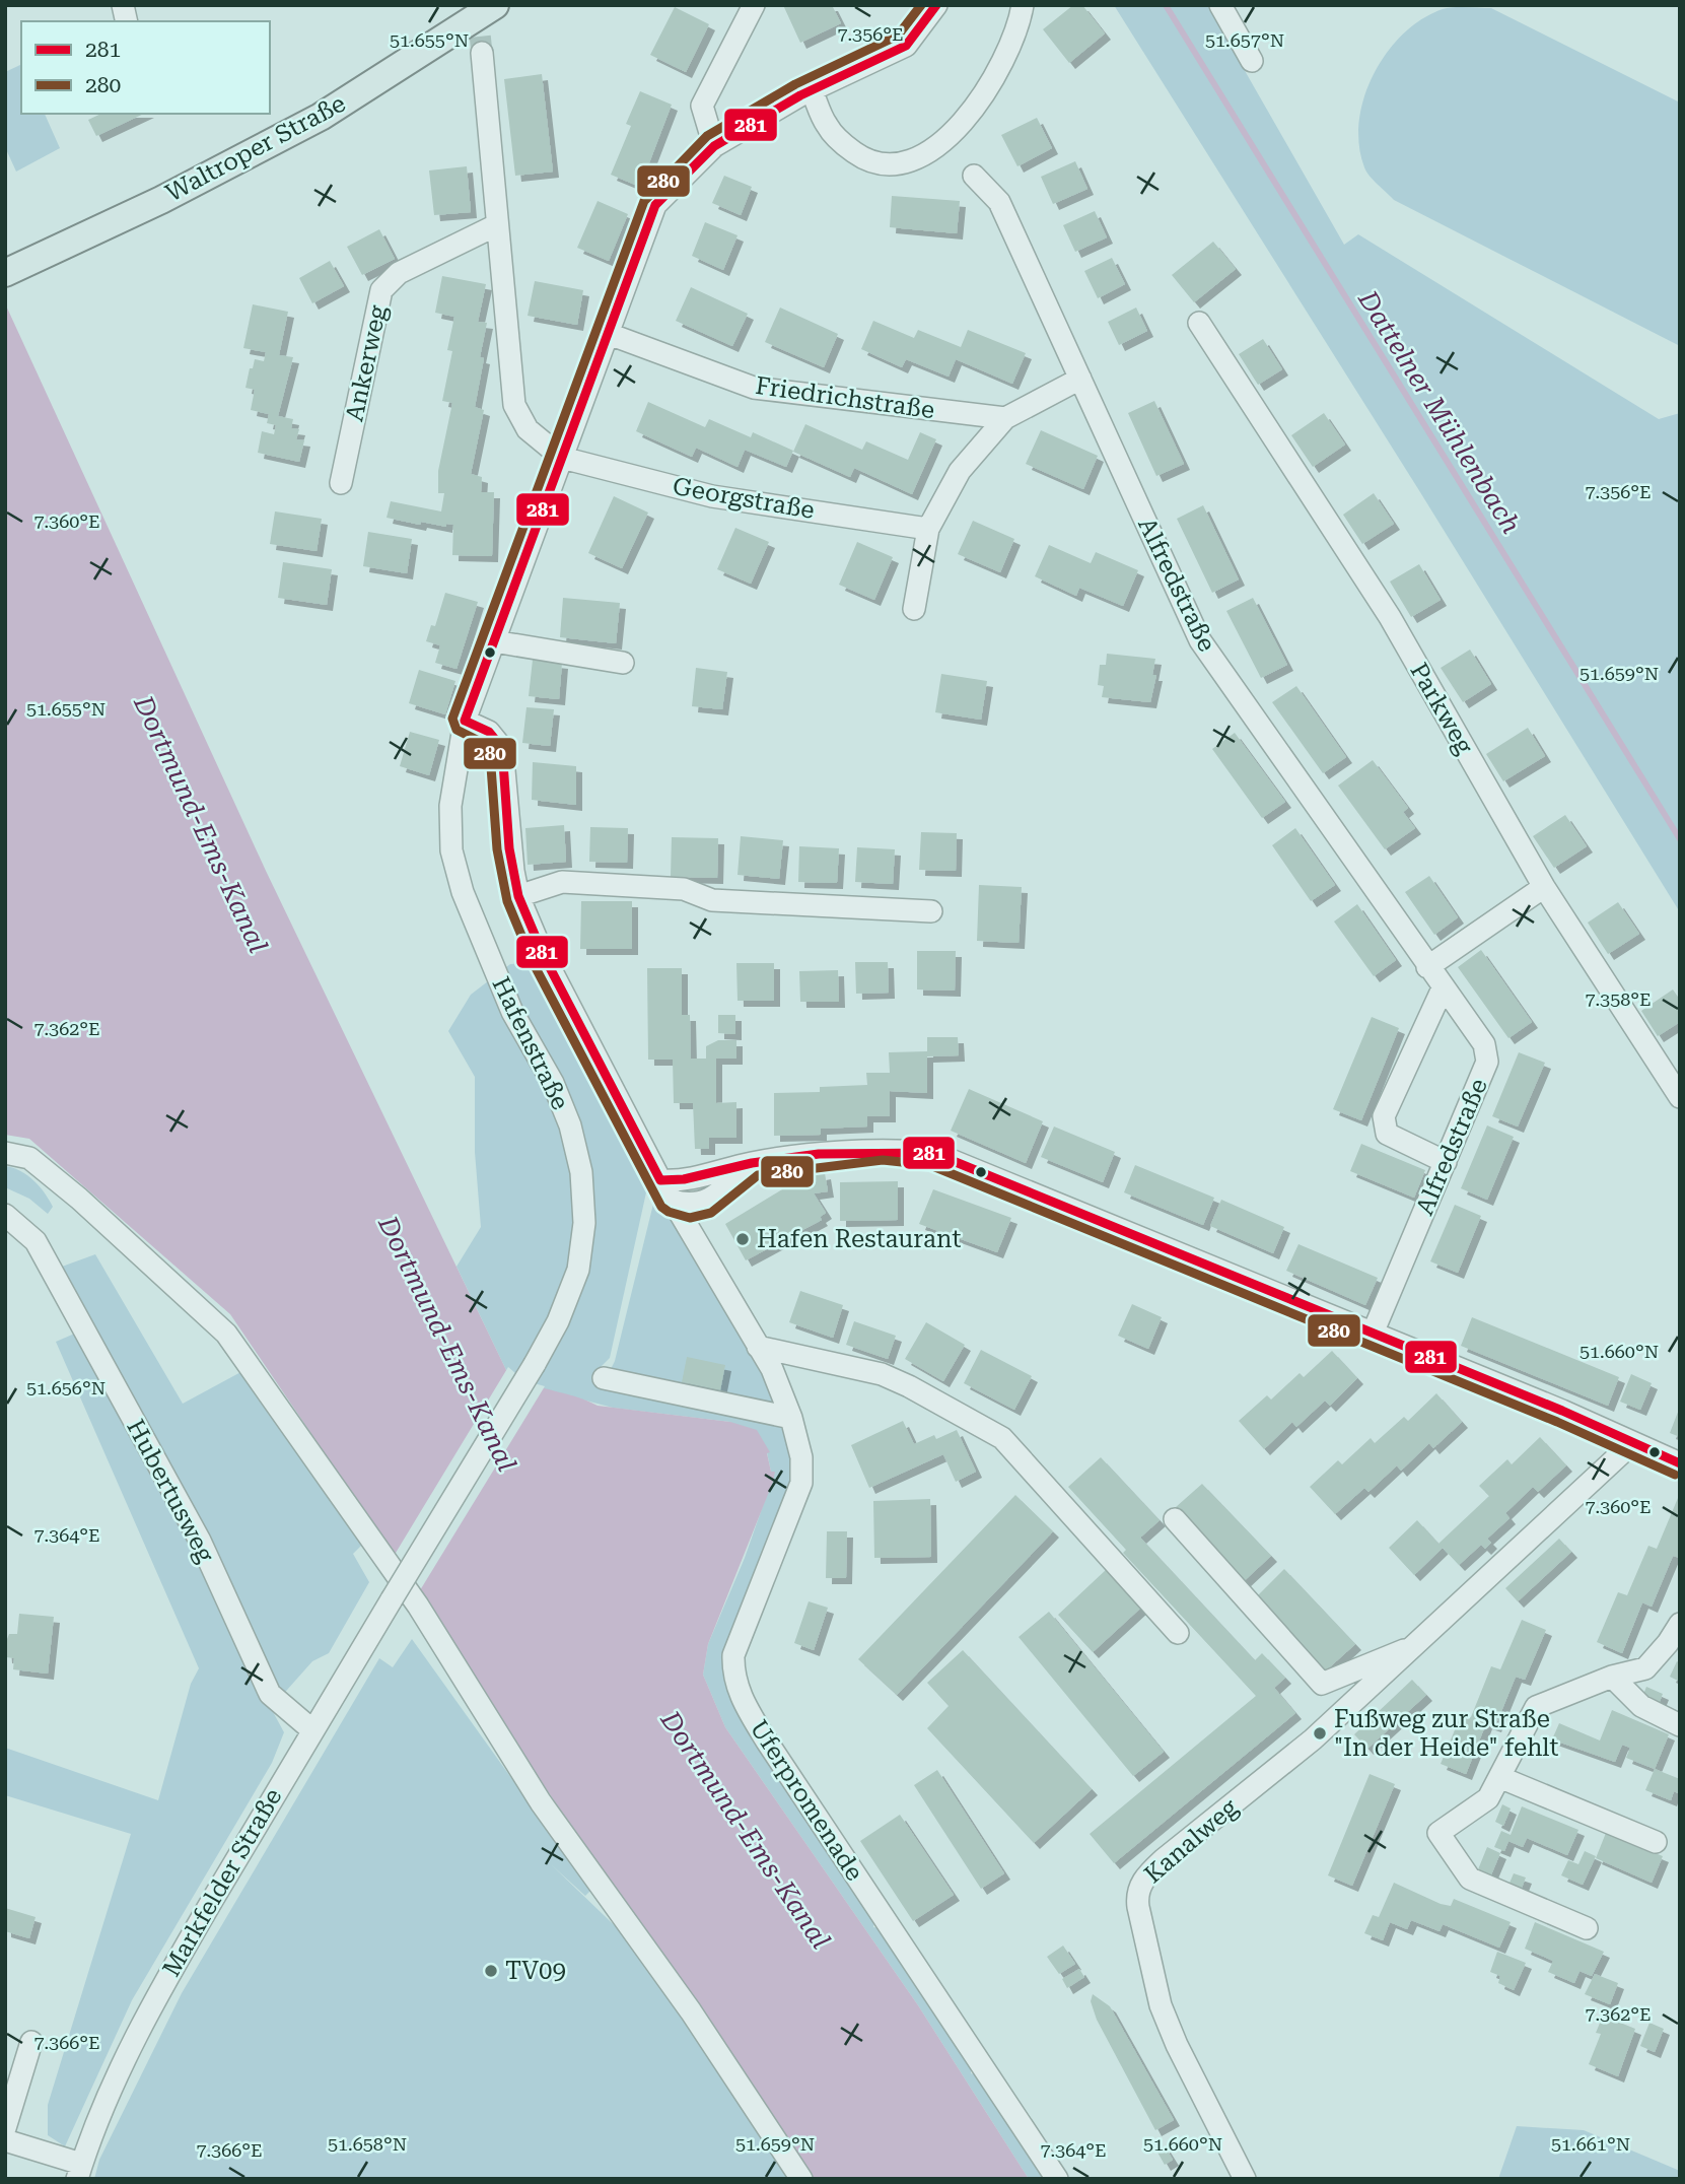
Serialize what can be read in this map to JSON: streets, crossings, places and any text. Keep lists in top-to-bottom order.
{
  "streets": {
    "main road": ["Waltroper Straße"],
    "street": [
      "Ankerweg",
      "Friedrichstraße",
      "Georgstraße",
      "Alfredstraße",
      "Parkweg",
      "Hafenstraße",
      "Hubertusweg",
      "Uferpromenade",
      "Kanalweg",
      "Markfelder Straße"
    ]
  },
  "crossings": [
    ["Friedrichstraße", "Hafenstraße"],
    ["Georgstraße", "Hafenstraße"],
    ["Hafenstraße", "Markfelder Straße"],
    ["Hubertusweg", "Markfelder Straße"]
  ],
  "water": ["Dattelner Mühlenbach", "Dortmund-Ems-Kanal"],
  "places": ["Hafen Restaurant", "Fußweg zur Straße \"In der Heide\" fehlt", "TV09"],
  "lines": ["transit line 281", "transit line 280"],
  "legend": ["281", "280"],
  "coordinates": [
    "7.356°E",
    "51.655°N",
    "51.657°N",
    "7.360°E",
    "51.659°N",
    "7.358°E",
    "7.362°E",
    "51.660°N",
    "51.656°N",
    "7.364°E",
    "7.366°E",
    "51.658°N",
    "51.661°N"
  ]
}
